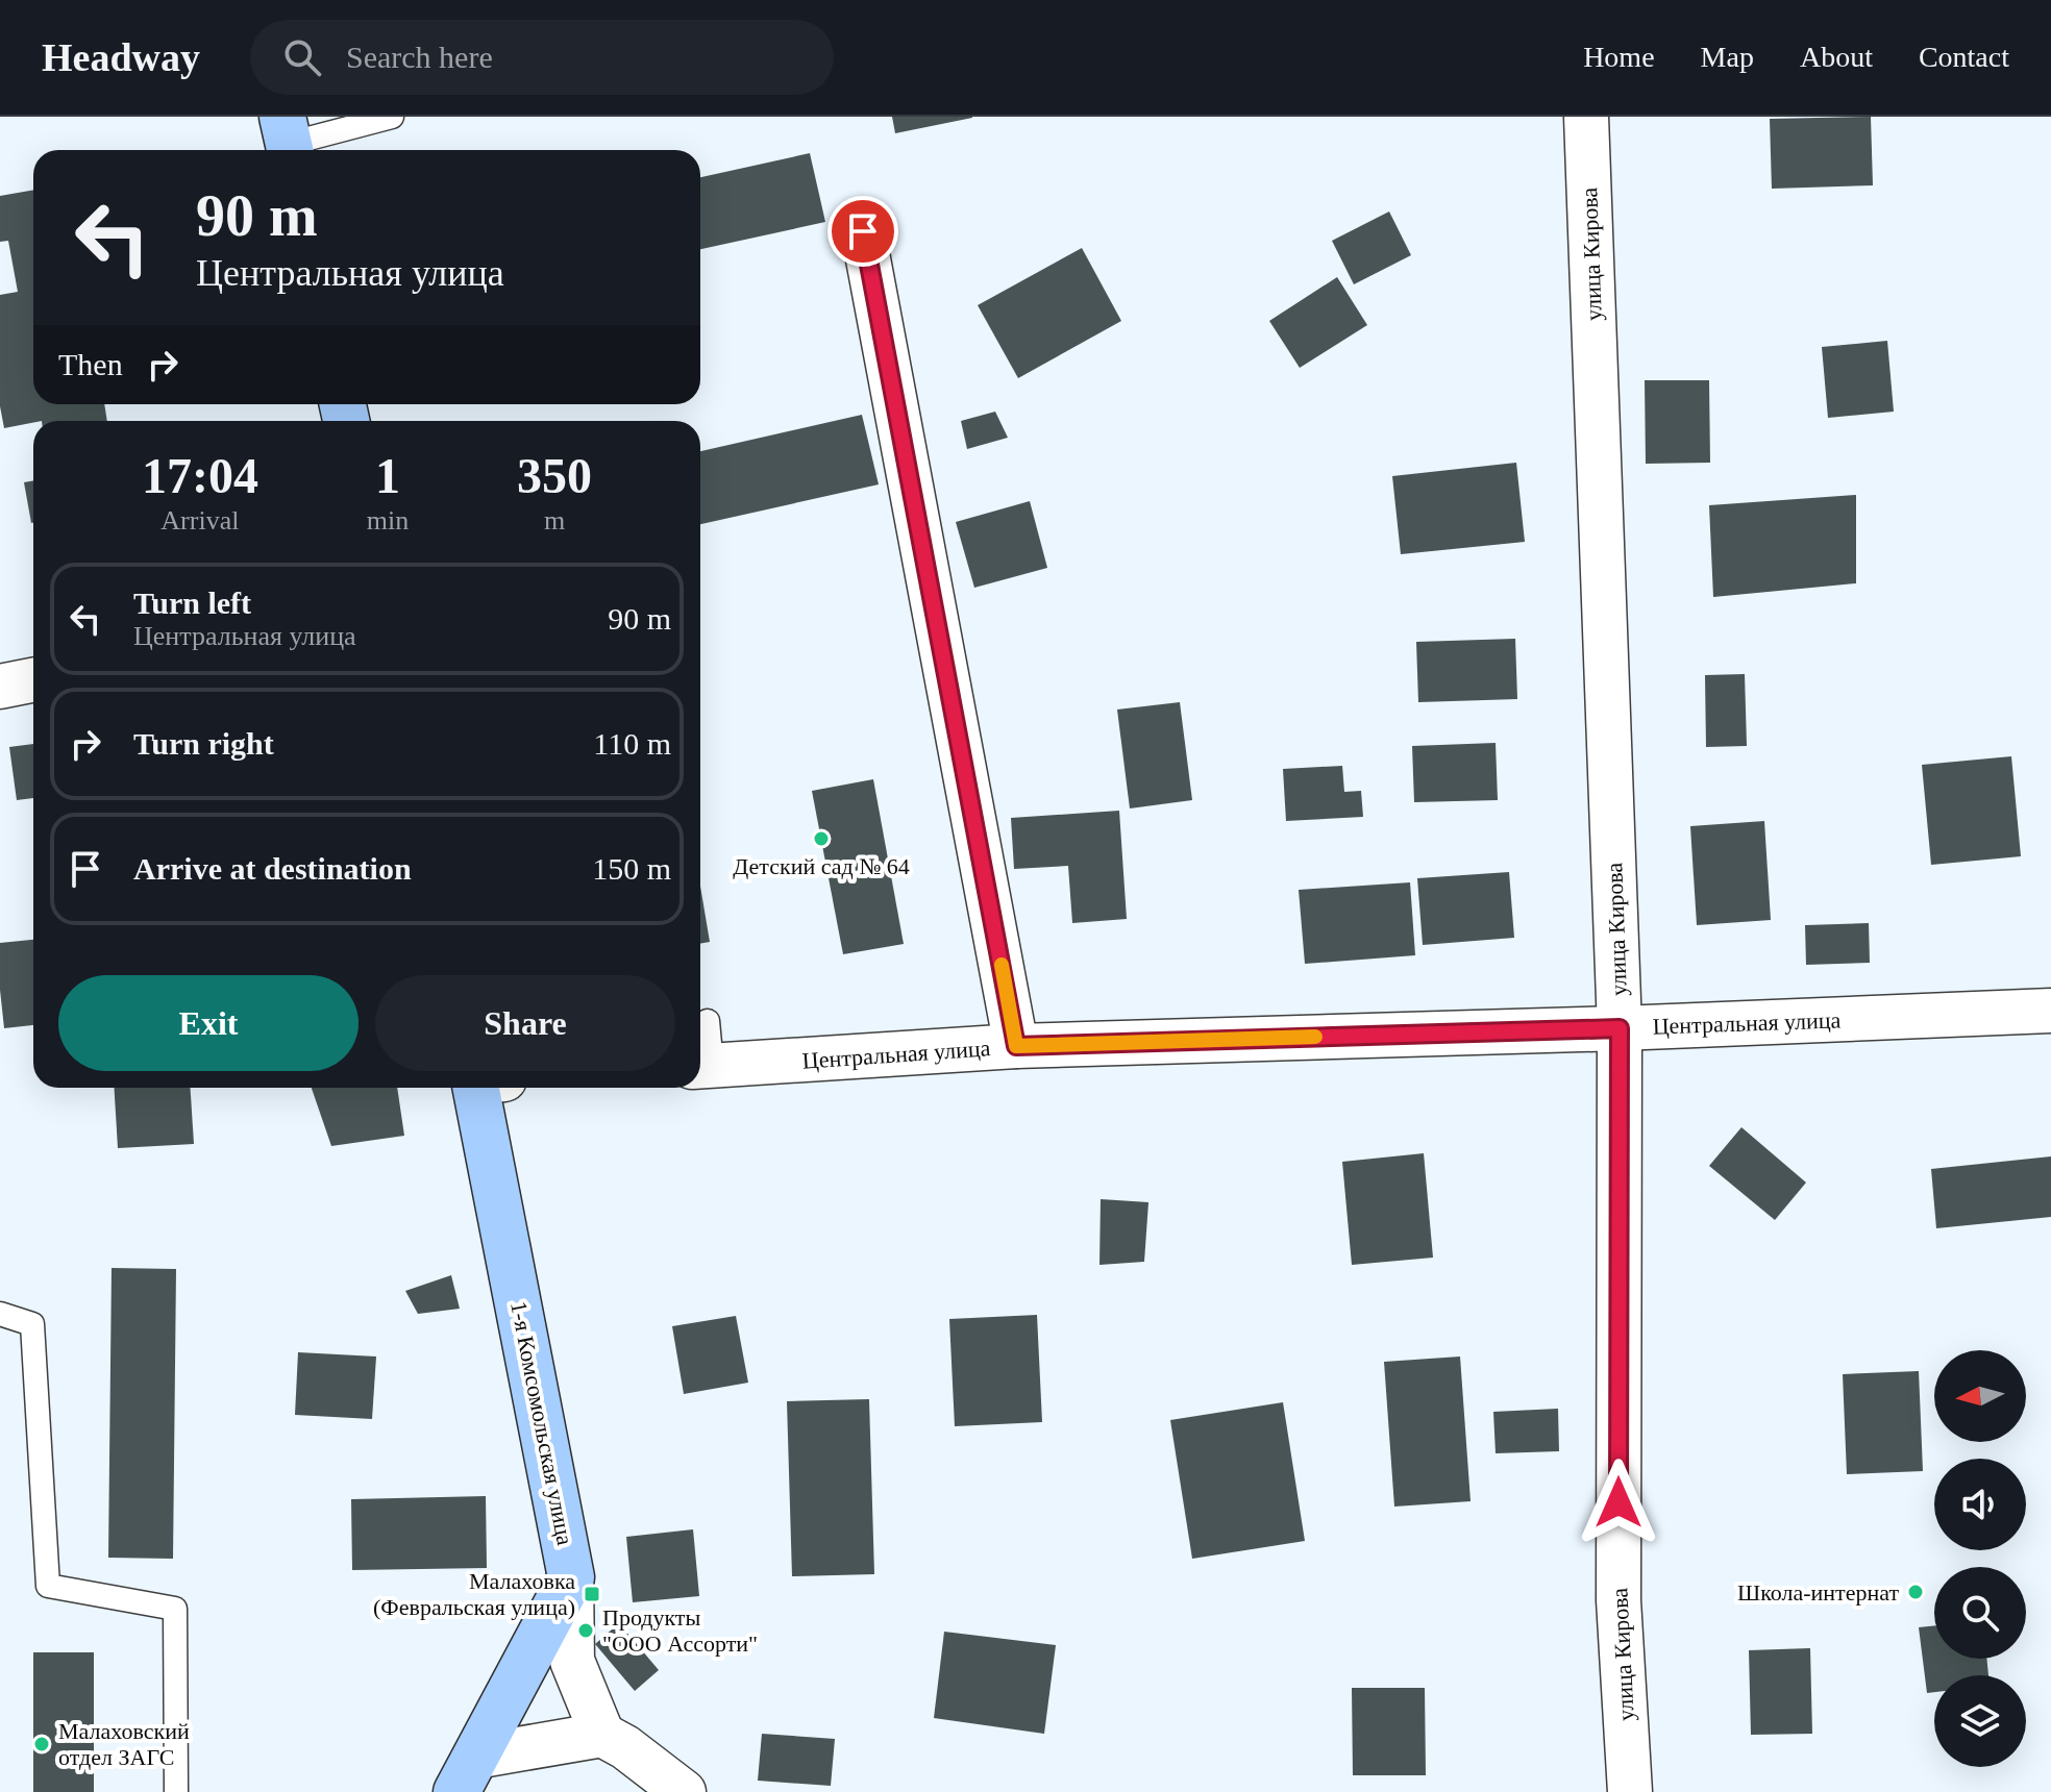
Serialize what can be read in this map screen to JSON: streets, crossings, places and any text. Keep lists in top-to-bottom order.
{
  "streets": {
    "main road": ["1-я Комсомольская улица"],
    "street": ["улица Кирова", "Центральная улица"]
  },
  "crossings": [
    ["улица Кирова", "Центральная улица"]
  ],
  "places": {
    "other": [
      "Детский сад № 64",
      "Школа-интернат",
      "Продукты \"ООО Ассорти\"",
      "Малаховский отдел ЗАГС"
    ],
    "transit": ["Малаховка (Февральская улица)"]
  },
  "north": "left",
  "page": {
    "header": "Headway",
    "search": "Search here",
    "nav": [
      "Home",
      "Map",
      "About",
      "Contact"
    ],
    "turn": ["90 m", "Центральная улица"],
    "then": "Then",
    "eta": [
      "17:04",
      "Arrival",
      "1",
      "min",
      "350",
      "m"
    ],
    "list": [
      {
        "name": "Turn left",
        "note": "Центральная улица",
        "value": "90 m"
      },
      {
        "name": "Turn right",
        "value": "110 m"
      },
      {
        "name": "Arrive at destination",
        "value": "150 m"
      }
    ],
    "buttons": ["Exit", "Share"]
  }
}
